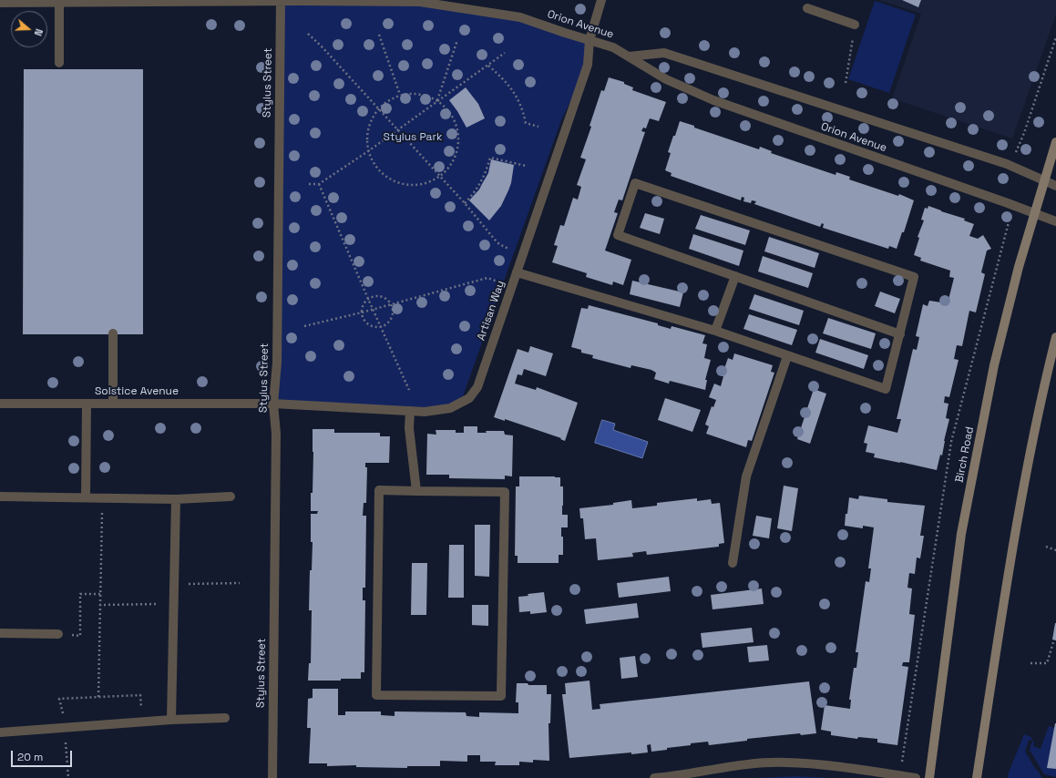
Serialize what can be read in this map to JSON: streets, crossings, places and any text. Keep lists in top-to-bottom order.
{
  "streets": {
    "main road": ["Birch Road"],
    "street": [
      "Orion Avenue",
      "Stylus Street",
      "Artisan Way",
      "Solstice Avenue"
    ]
  },
  "crossings": [
    ["Orion Avenue", "Stylus Street"],
    ["Orion Avenue", "Artisan Way"],
    ["Orion Avenue", "Birch Road"],
    ["Stylus Street", "Artisan Way"],
    ["Stylus Street", "Solstice Avenue"],
    ["Artisan Way", "Solstice Avenue"]
  ],
  "parks": ["Stylus Park"],
  "scale_bar": "20 m",
  "north": "right"
}
